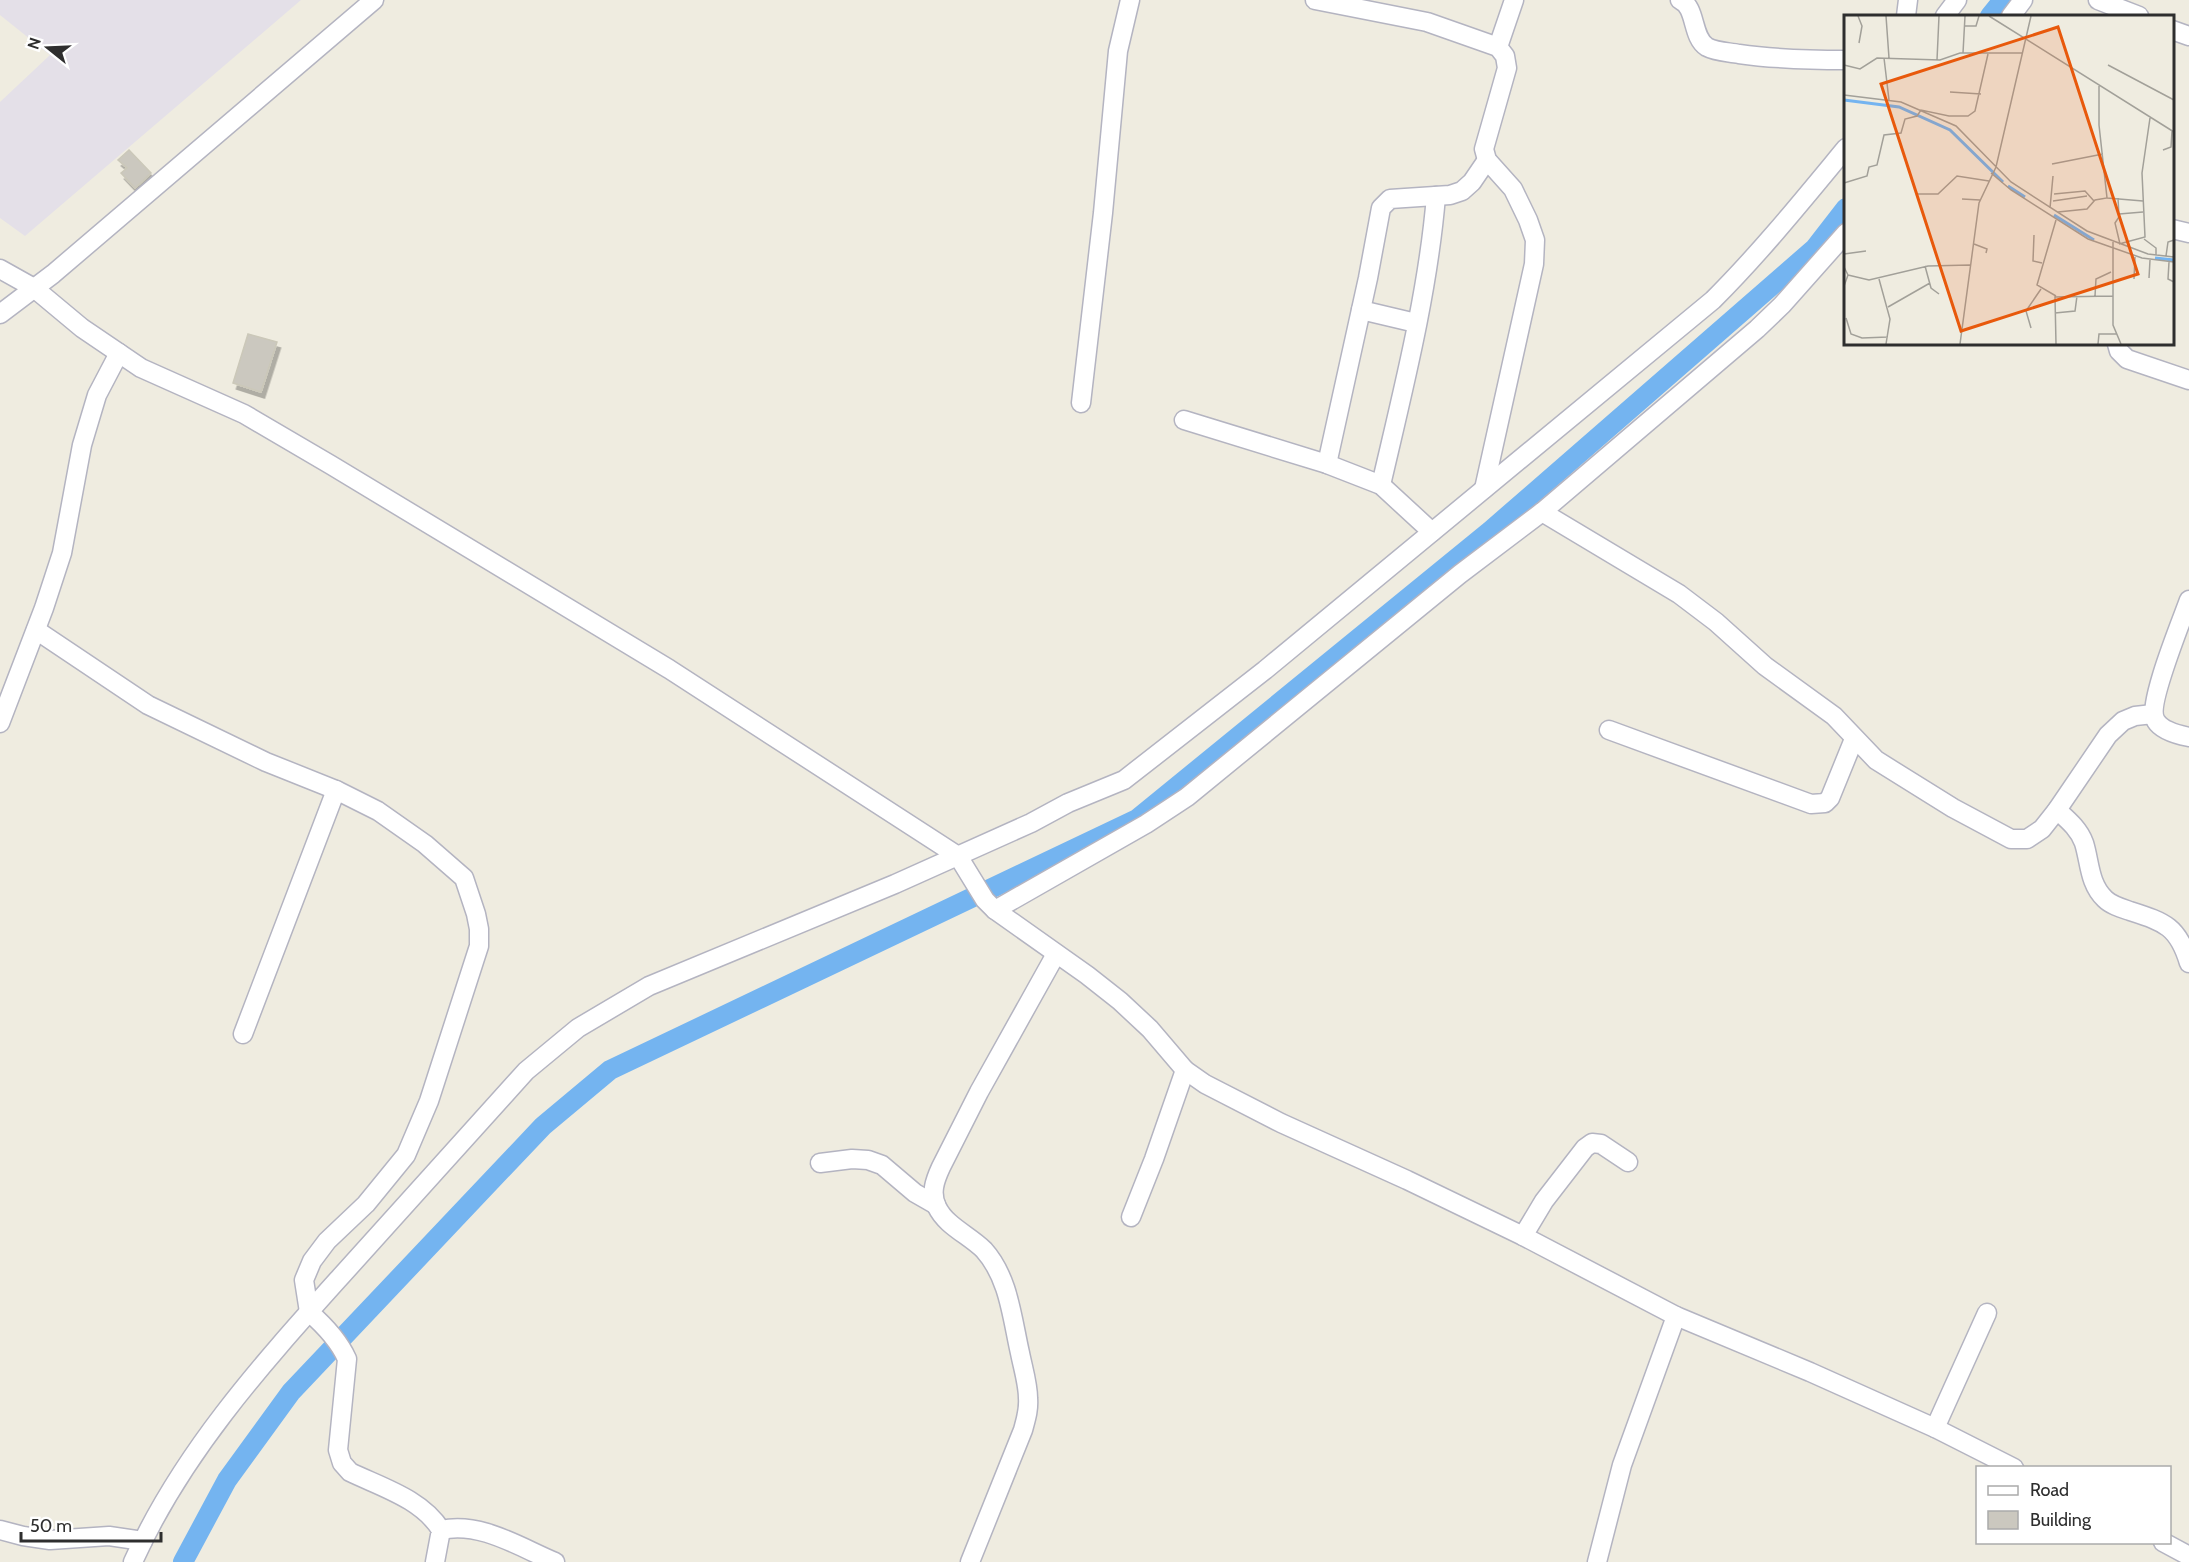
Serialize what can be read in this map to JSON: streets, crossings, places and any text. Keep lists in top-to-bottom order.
{
  "legend": ["Road", "Building"],
  "scale_bar": "50 m",
  "north": "left"
}
